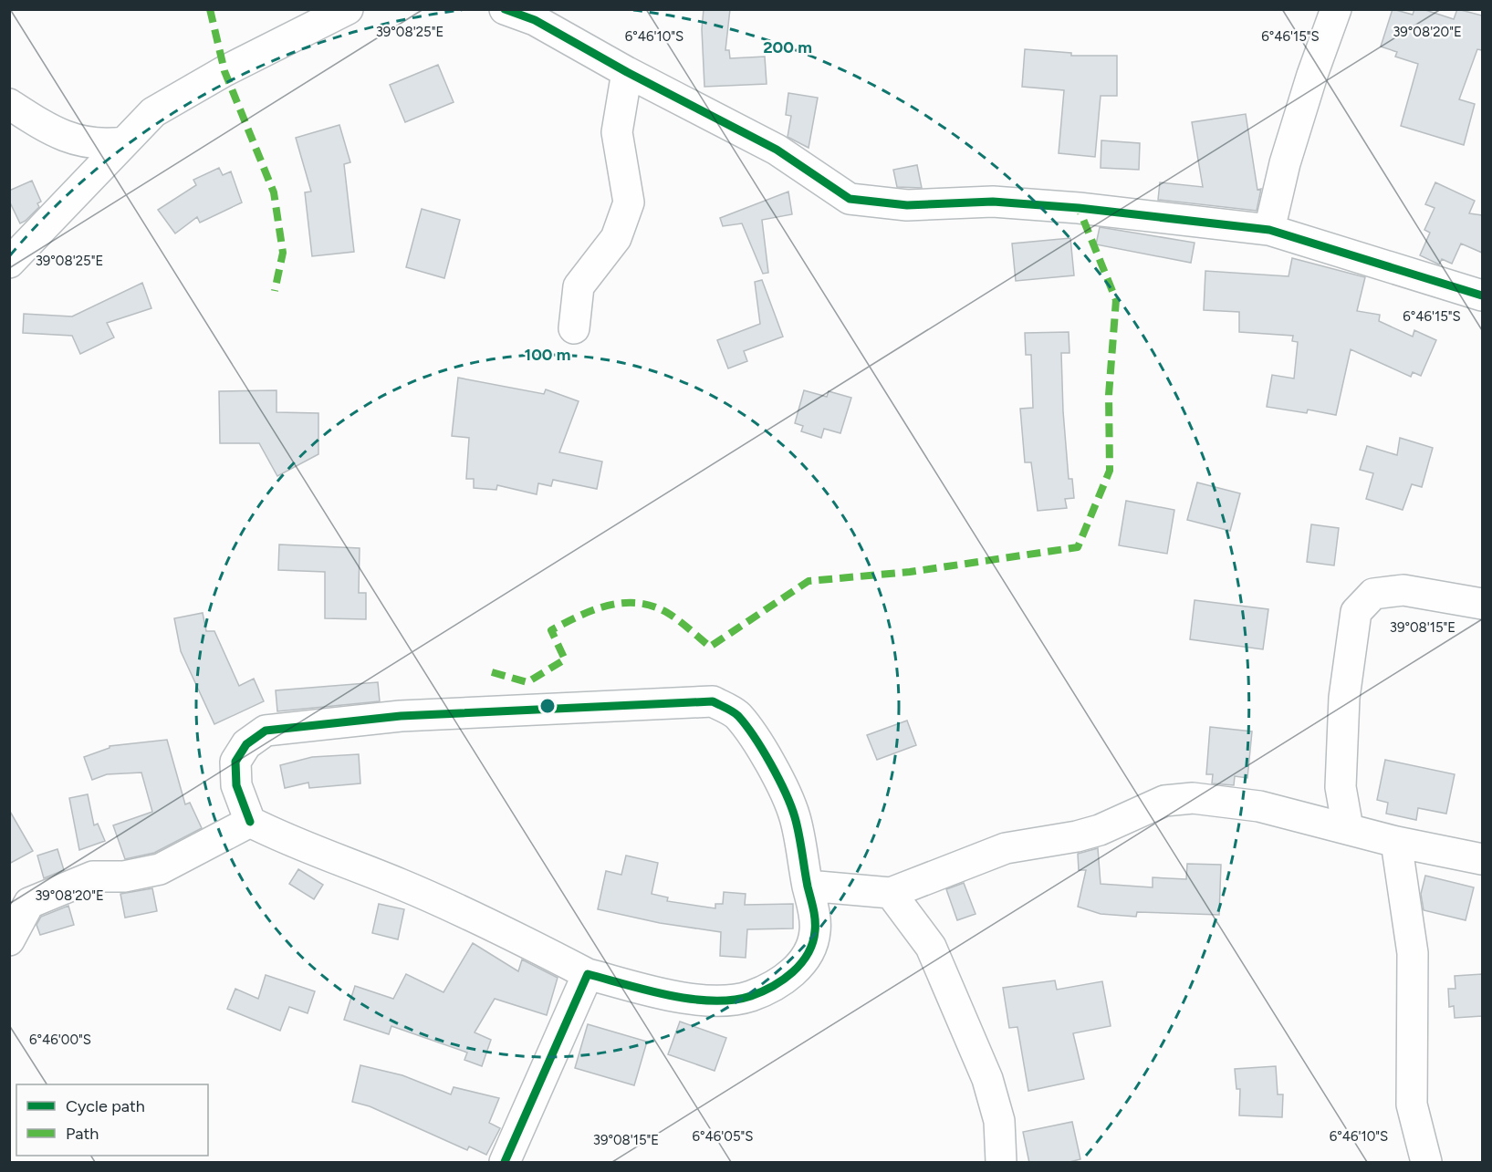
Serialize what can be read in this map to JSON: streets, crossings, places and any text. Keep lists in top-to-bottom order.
{
  "legend": ["Cycle path", "Path"],
  "coordinates": [
    "39°08'25\"E",
    "39°08'20\"E",
    "6°46'15\"S",
    "6°46'10\"S",
    "39°08'15\"E",
    "6°46'00\"S",
    "6°46'05\"S"
  ],
  "rings": ["200 m", "100 m"]
}
